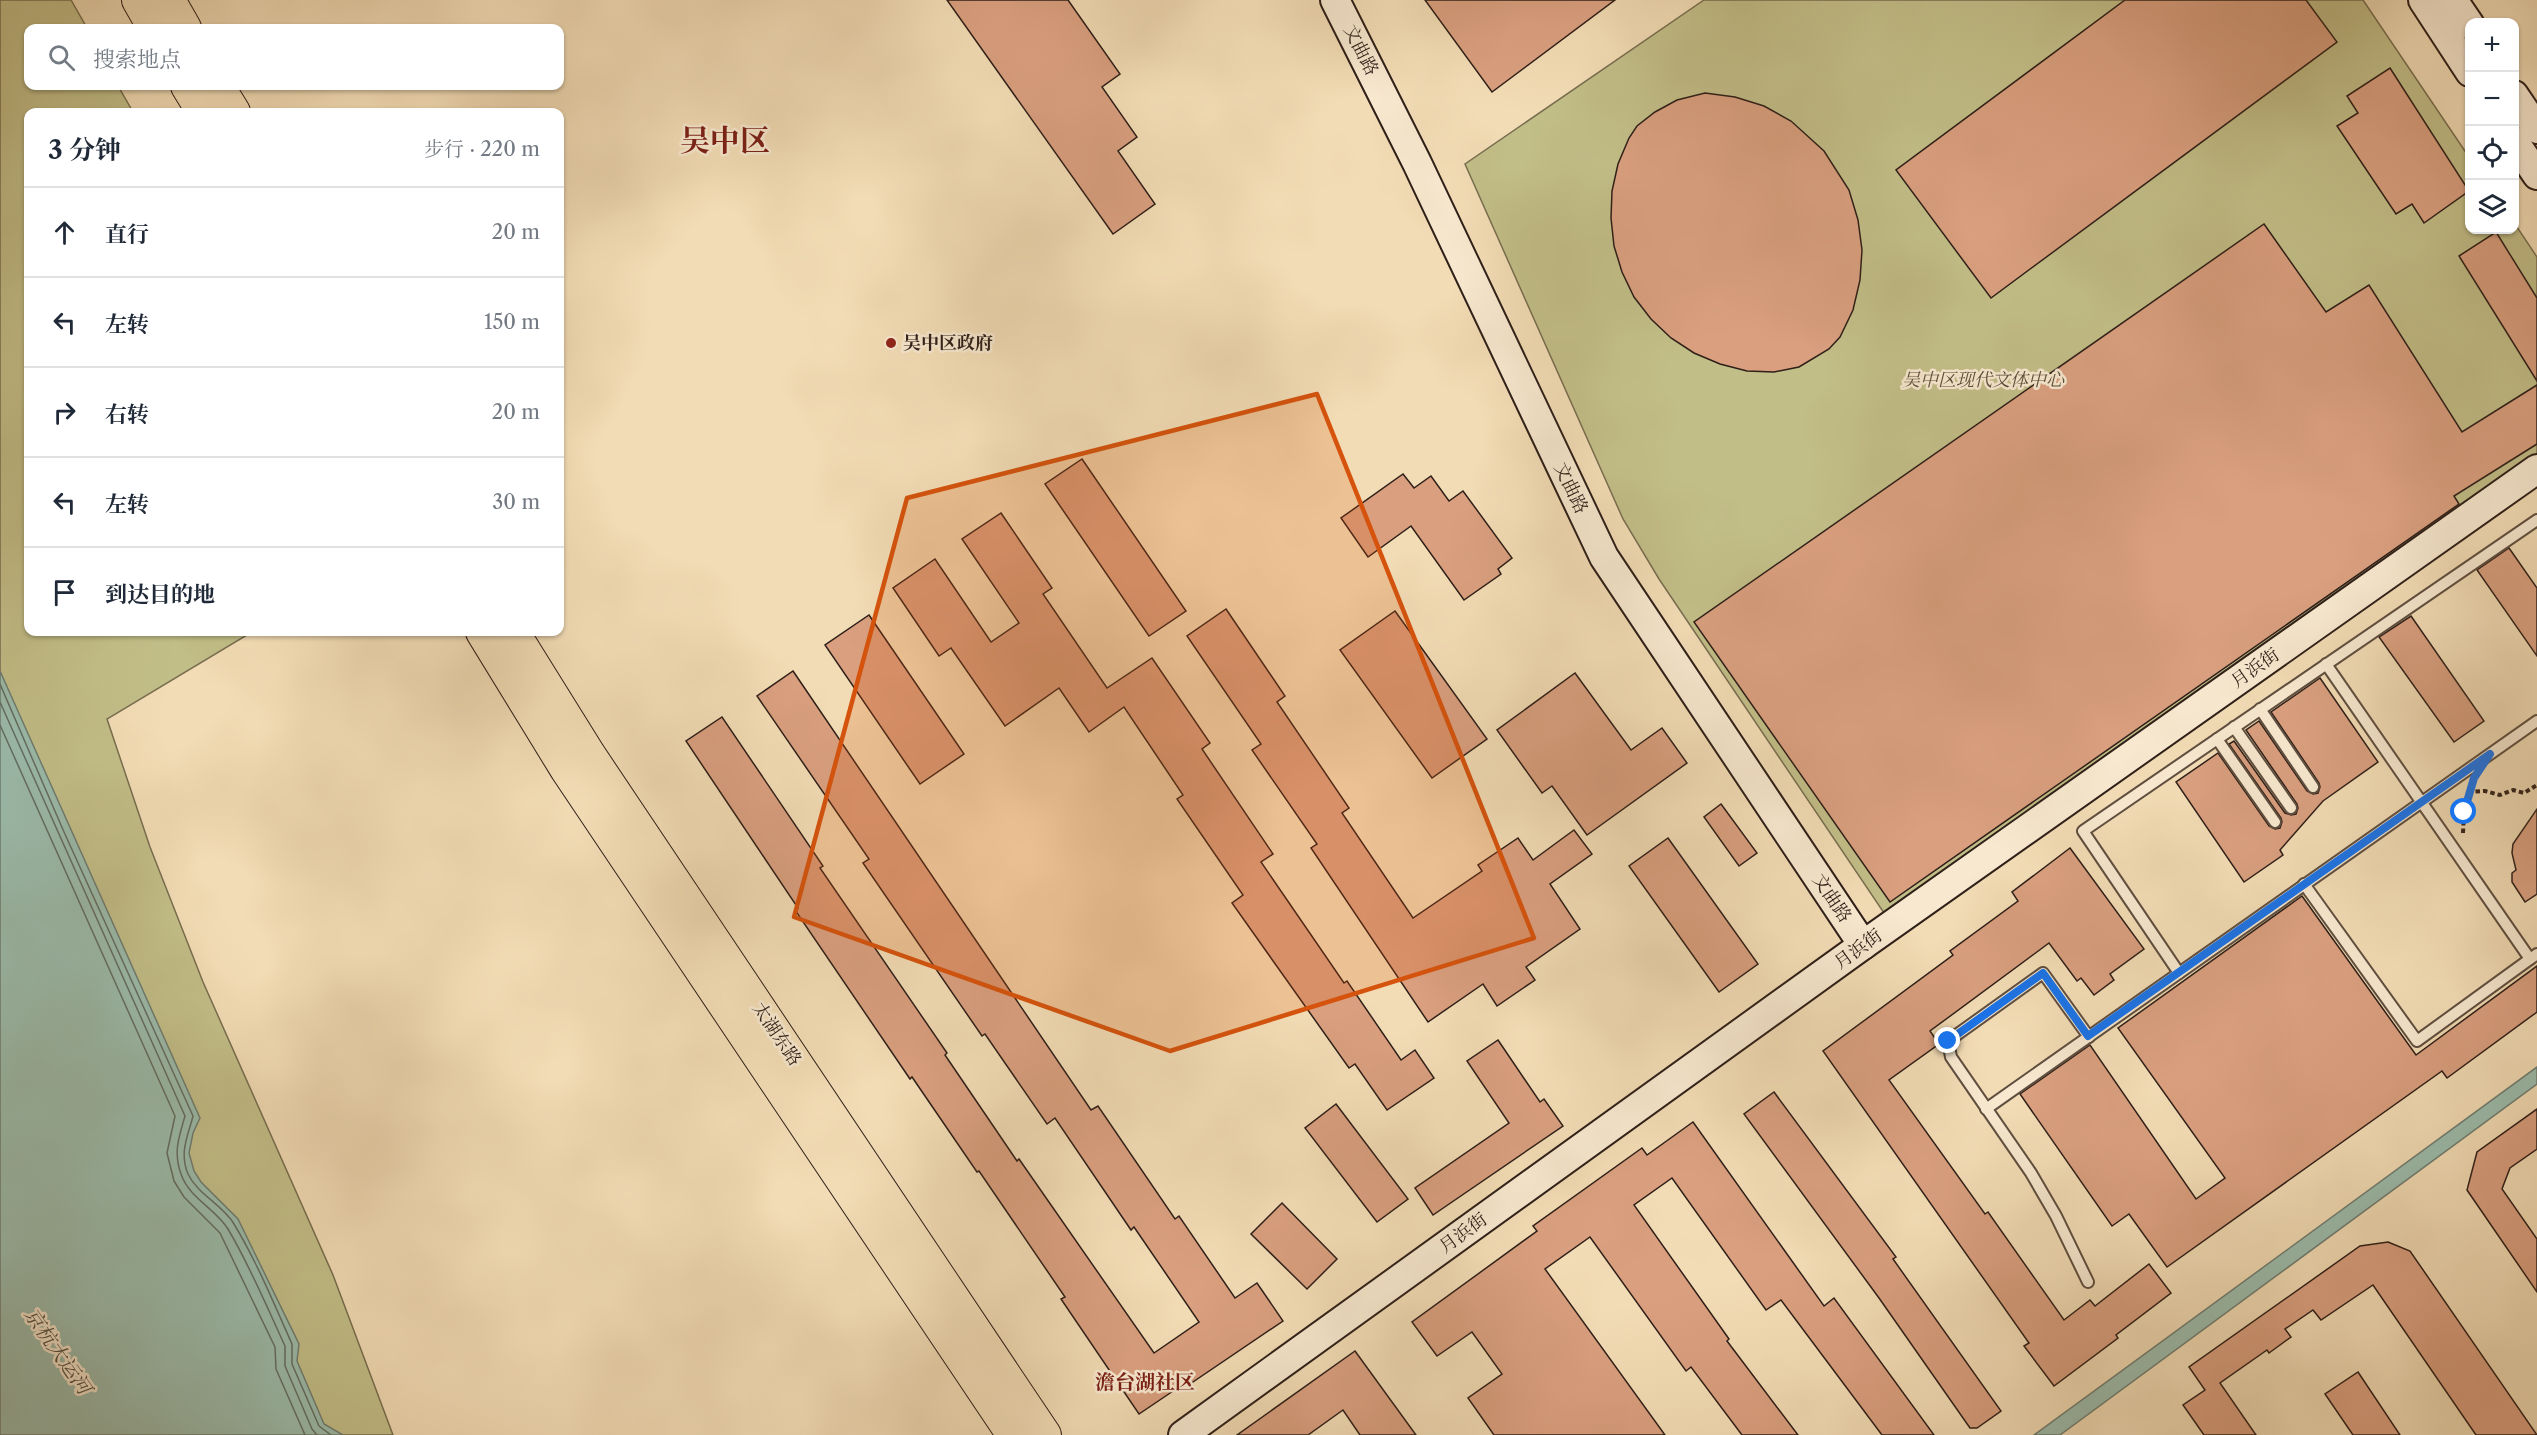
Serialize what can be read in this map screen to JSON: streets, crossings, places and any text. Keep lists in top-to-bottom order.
{
  "streets": {
    "main road": ["太湖东路"],
    "street": ["文曲路", "月浜街"]
  },
  "crossings": [
    ["文曲路", "月浜街"]
  ],
  "districts": ["吴中区", "澹台湖社区"],
  "water": ["京杭大运河"],
  "parks": ["吴中区现代文体中心"],
  "places": ["吴中区政府"],
  "page": {
    "map_buttons": ["+", "−"],
    "search": "搜索地点",
    "heading": ["3 分钟", "步行 · 220 m"],
    "list": [
      ["直行", "20 m"],
      ["左转", "150 m"],
      ["右转", "20 m"],
      ["左转", "30 m"],
      "到达目的地"
    ]
  }
}
